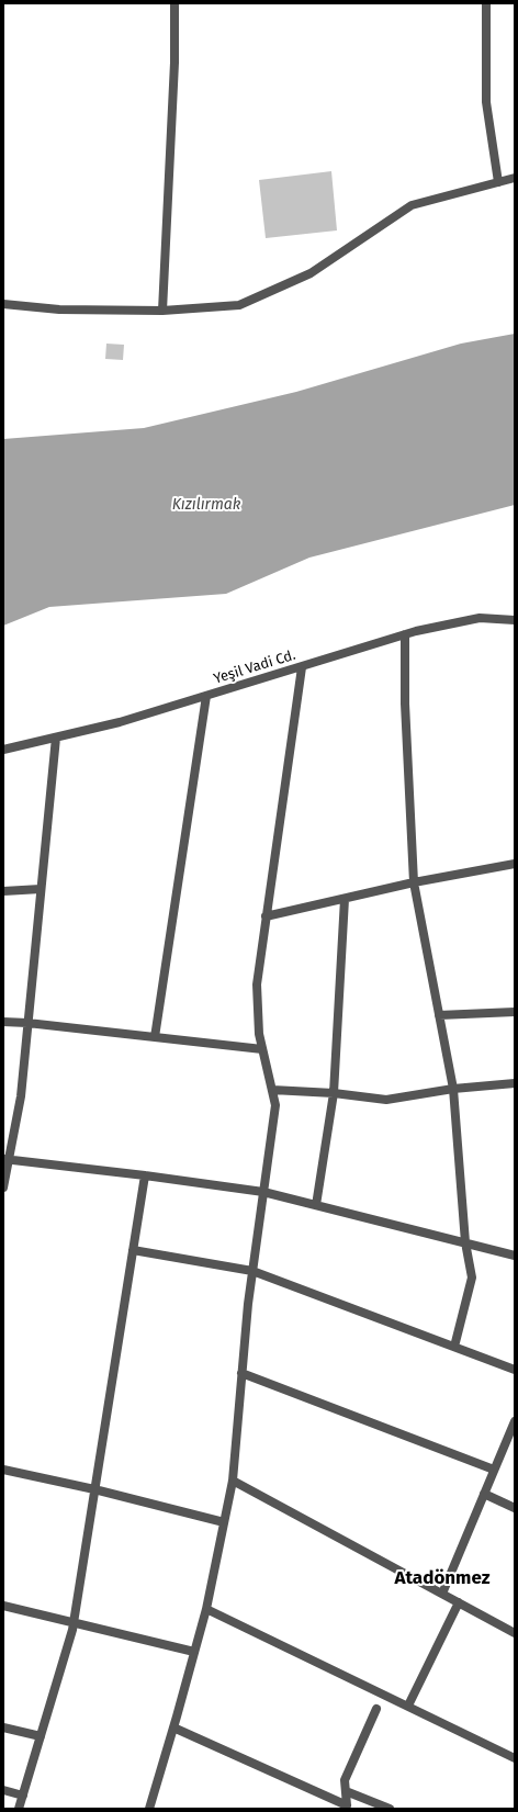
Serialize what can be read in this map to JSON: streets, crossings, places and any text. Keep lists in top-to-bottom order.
{
  "streets": {
    "street": ["Yeşil Vadi Cd."]
  },
  "districts": ["Atadönmez"],
  "water": ["Kızılırmak"]
}
